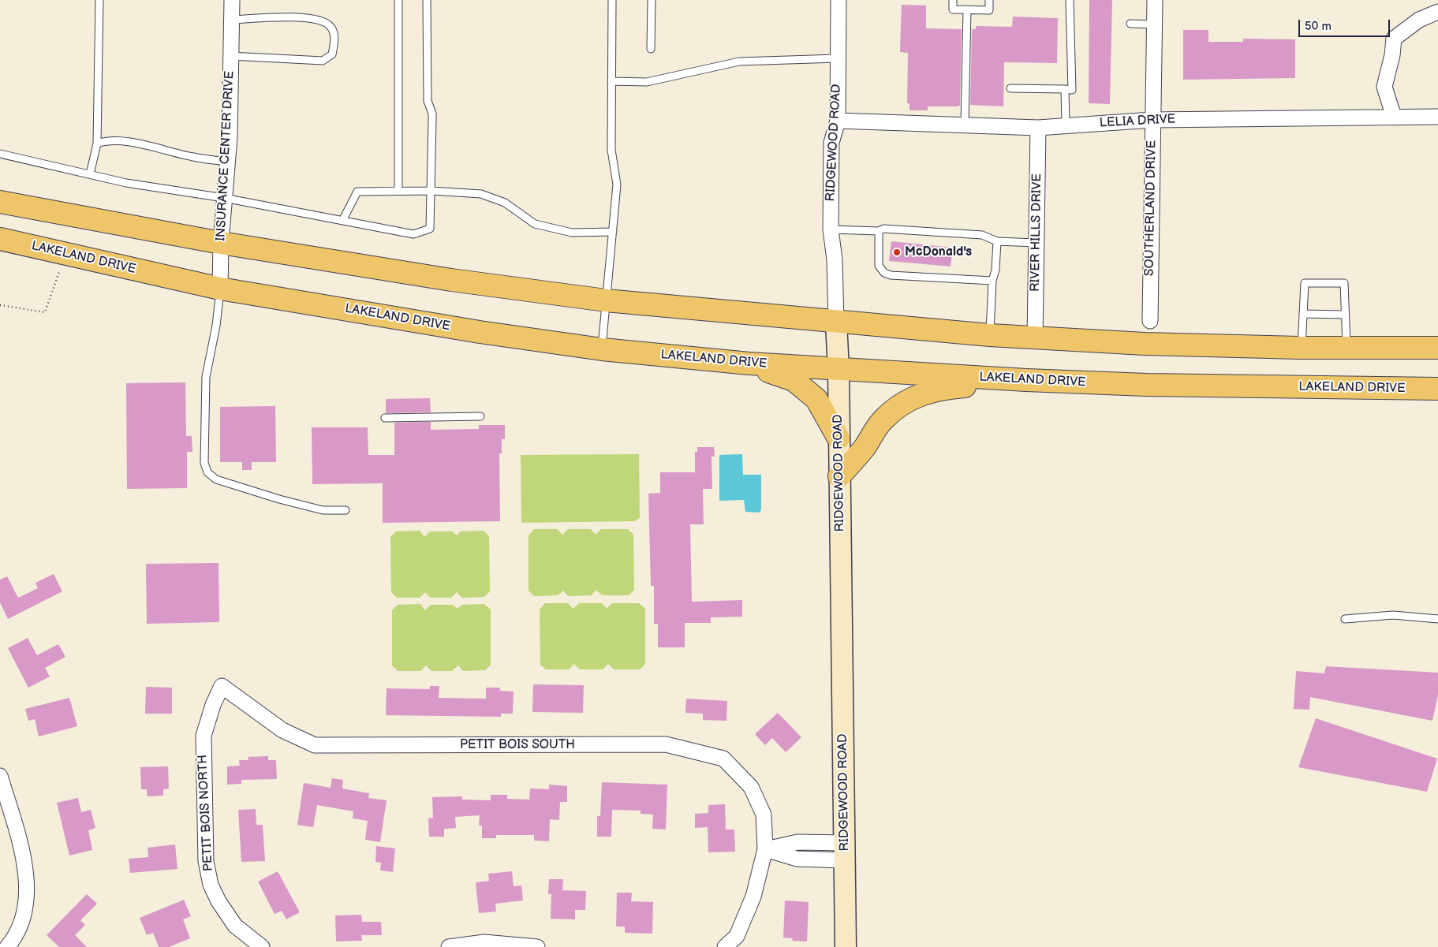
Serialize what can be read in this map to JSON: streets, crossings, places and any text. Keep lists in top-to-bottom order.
{
  "streets": {
    "highway": ["LAKELAND DRIVE"],
    "street": [
      "LELIA DRIVE",
      "RIDGEWOOD ROAD",
      "INSURANCE CENTER DRIVE",
      "SOUTHERLAND DRIVE",
      "RIVER HILLS DRIVE",
      "PETIT BOIS SOUTH",
      "PETIT BOIS NORTH"
    ]
  },
  "crossings": [
    ["LELIA DRIVE", "RIDGEWOOD ROAD"],
    ["LELIA DRIVE", "SOUTHERLAND DRIVE"],
    ["LELIA DRIVE", "RIVER HILLS DRIVE"],
    ["RIDGEWOOD ROAD", "LAKELAND DRIVE"],
    ["INSURANCE CENTER DRIVE", "LAKELAND DRIVE"],
    ["PETIT BOIS SOUTH", "PETIT BOIS NORTH"]
  ],
  "places": ["McDonald's"],
  "scale_bar": "50 m"
}
